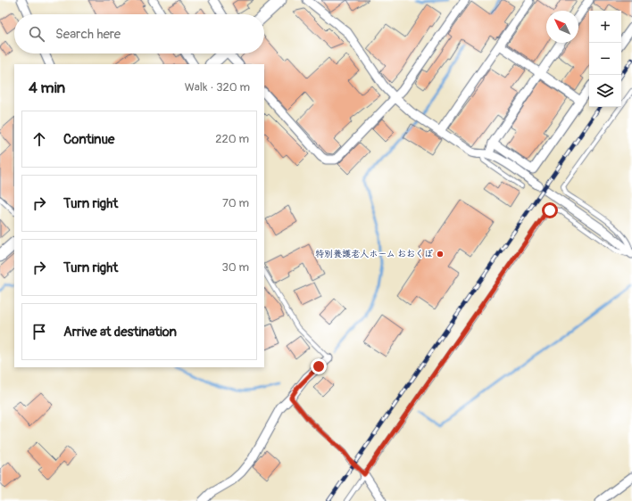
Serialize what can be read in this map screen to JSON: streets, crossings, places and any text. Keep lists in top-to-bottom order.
{
  "places": ["特別養護老人ホーム おおくぼ"],
  "north": "top left",
  "page": {
    "map_buttons": ["+", "−"],
    "search": "Search here",
    "heading": ["4 min", "Walk · 320 m"],
    "list": [
      ["Continue", "220 m"],
      ["Turn right", "70 m"],
      ["Turn right", "30 m"],
      "Arrive at destination"
    ]
  }
}
